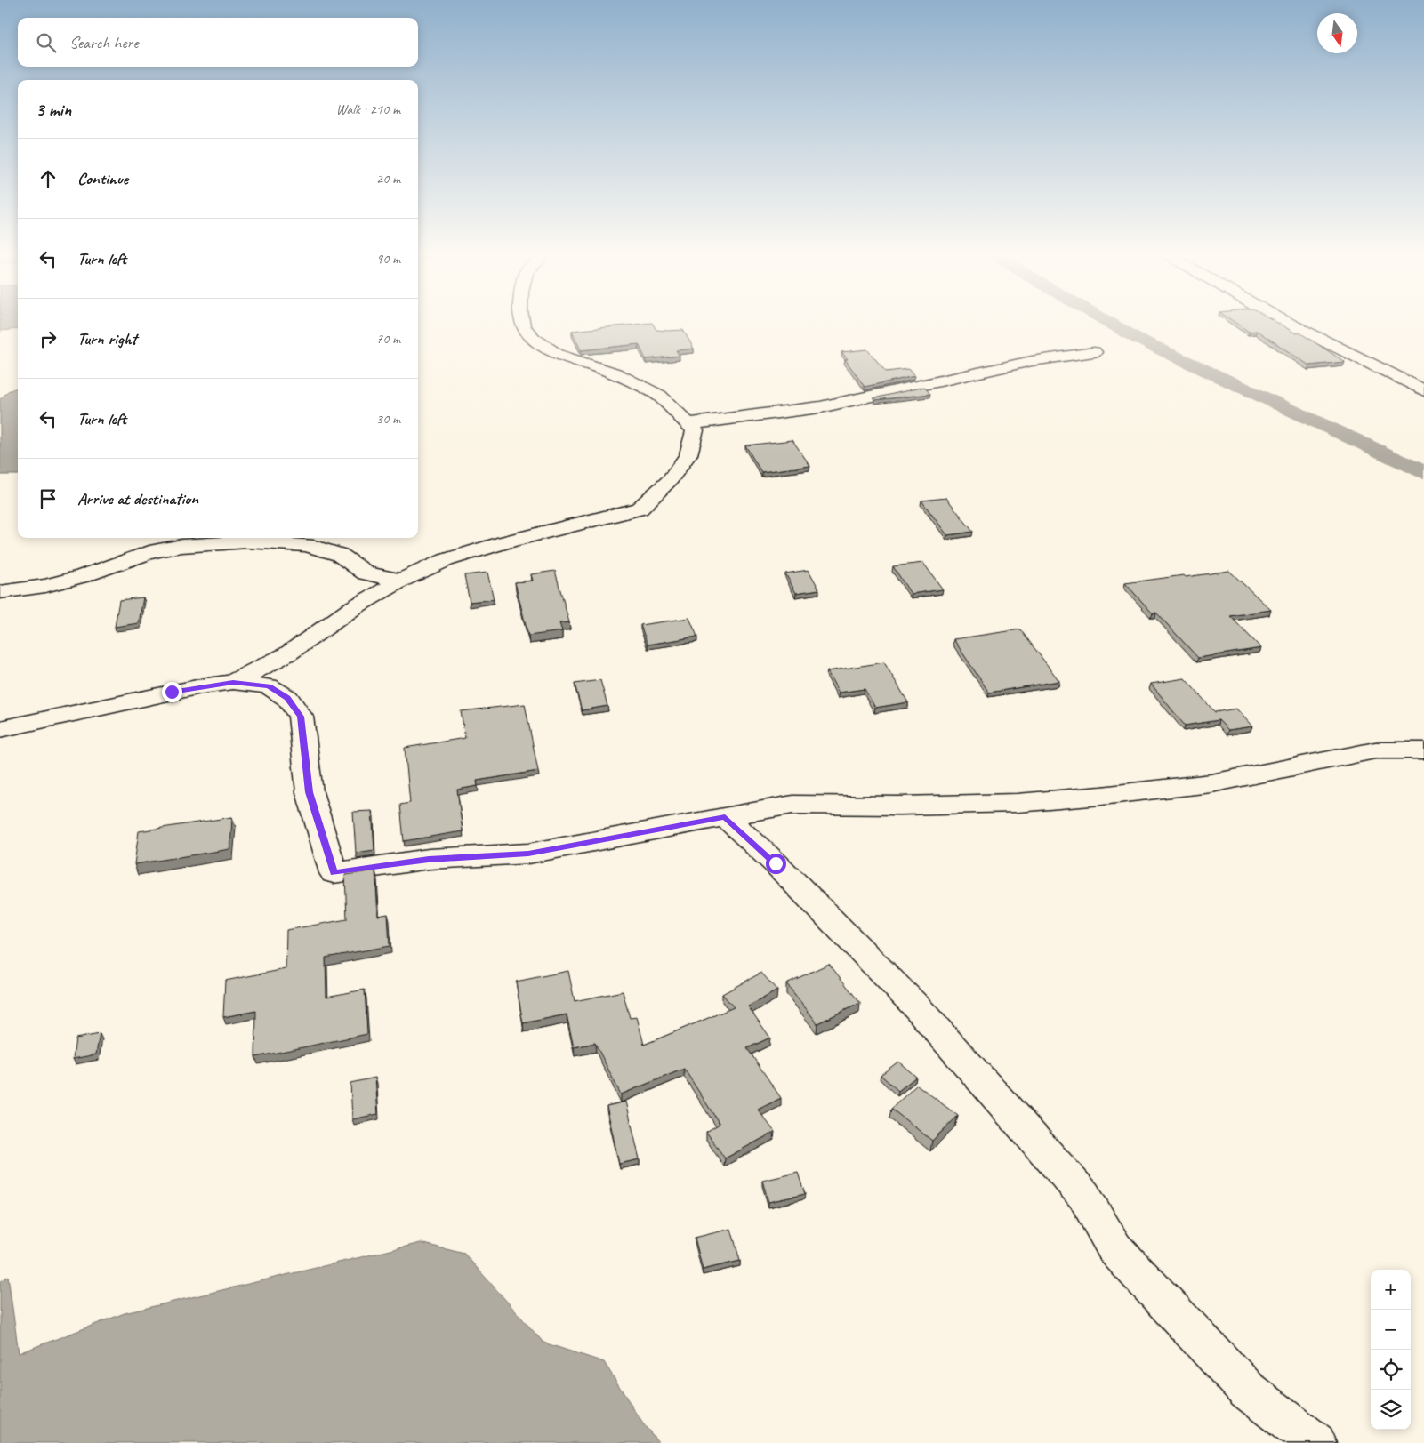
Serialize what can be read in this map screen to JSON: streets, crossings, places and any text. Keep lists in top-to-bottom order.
{
  "north": "bottom",
  "page": {
    "search": "Search here",
    "heading": ["3 min", "Walk · 210 m"],
    "list": [
      ["Continue", "20 m"],
      ["Turn left", "90 m"],
      ["Turn right", "70 m"],
      ["Turn left", "30 m"],
      "Arrive at destination"
    ],
    "map_buttons": ["+", "−"]
  }
}
